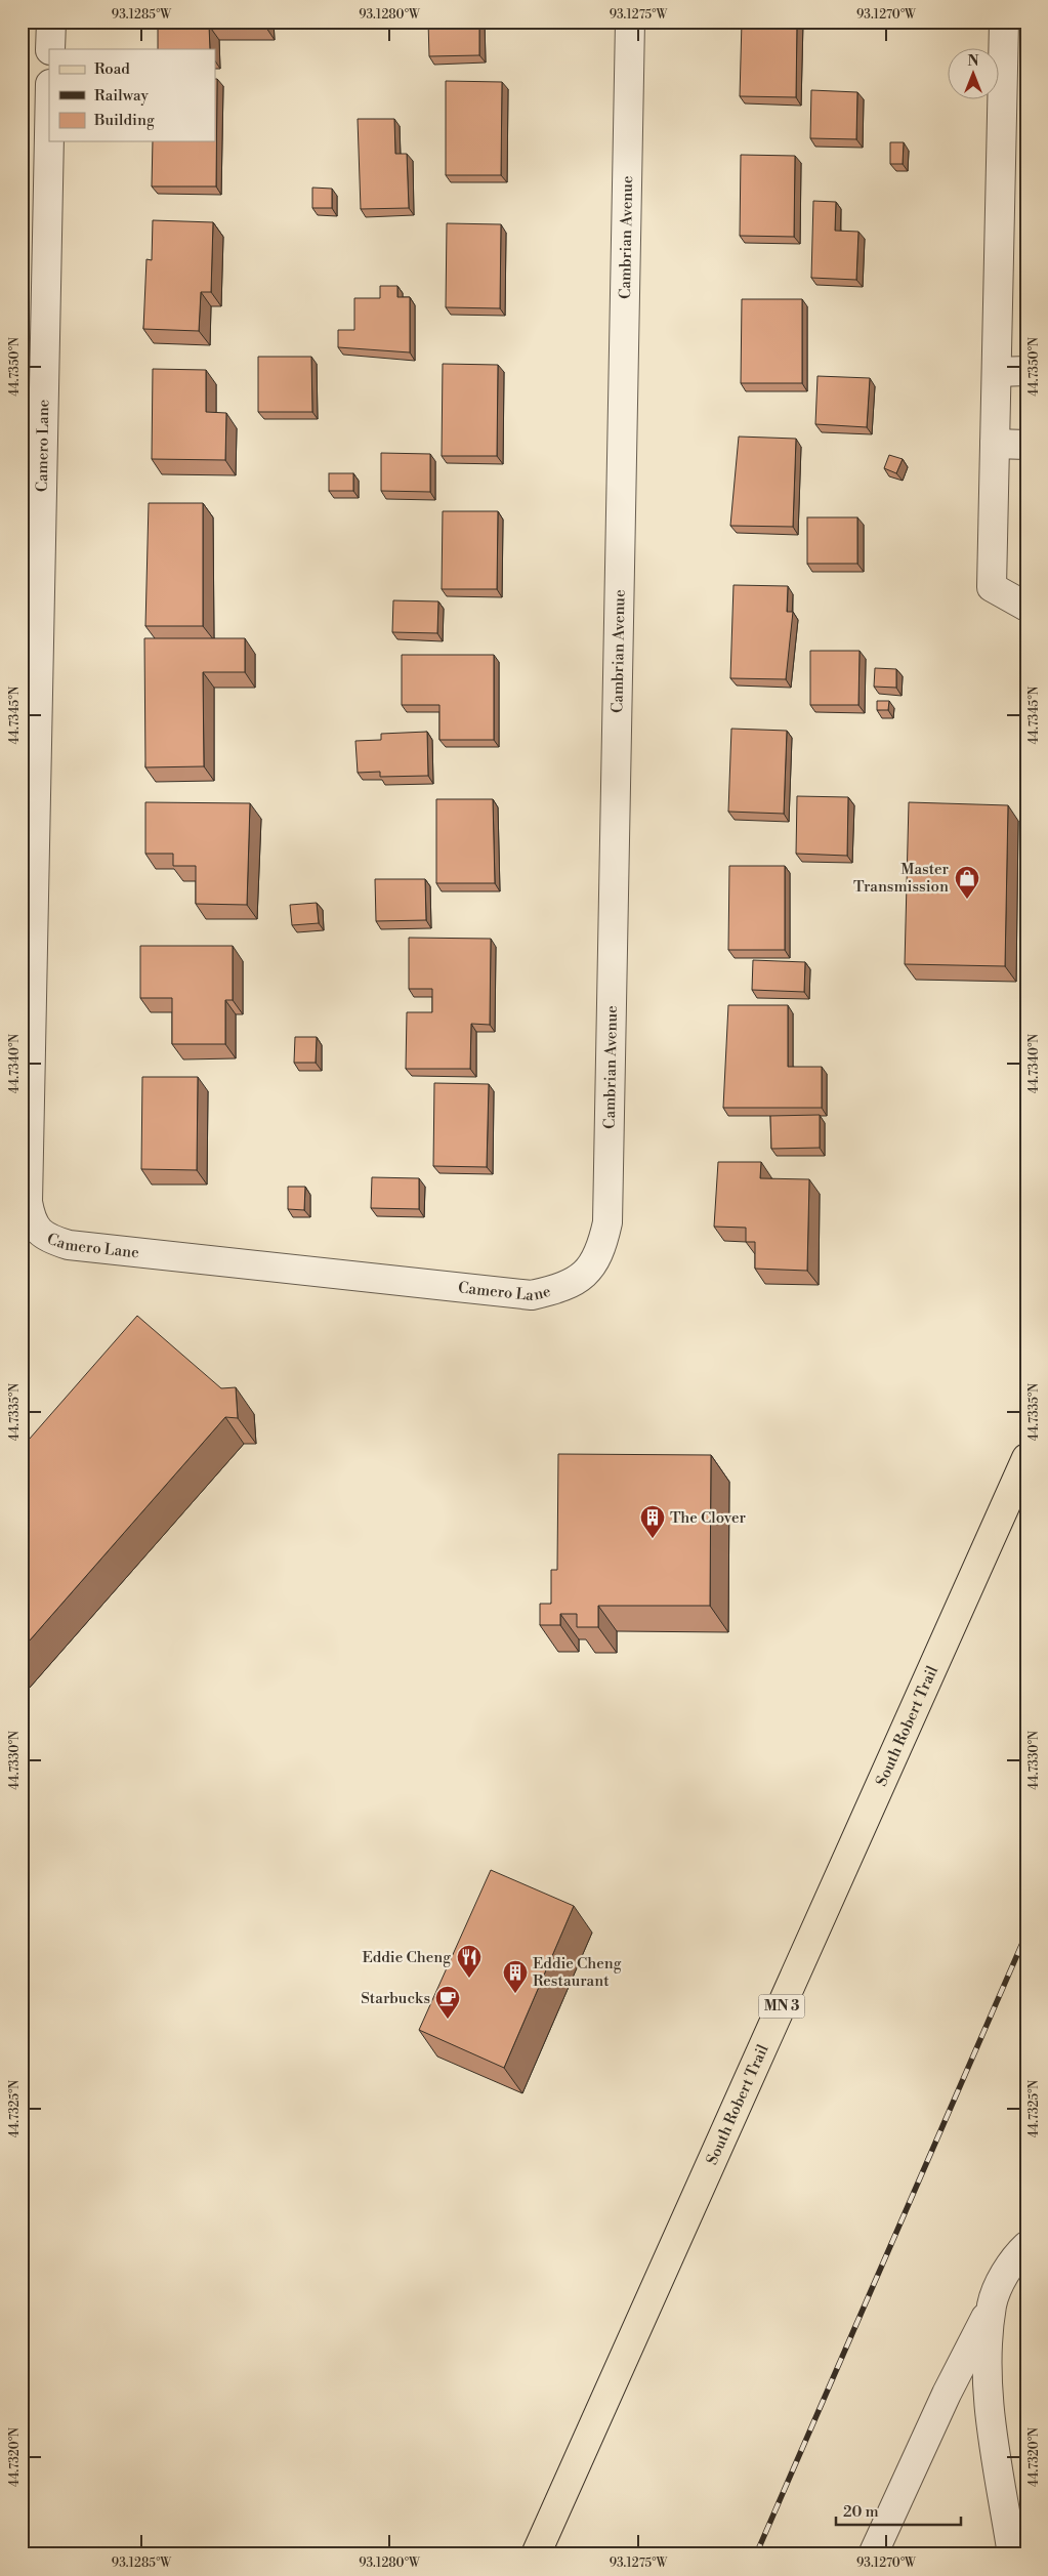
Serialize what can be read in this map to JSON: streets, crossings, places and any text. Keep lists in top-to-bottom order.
{
  "streets": {
    "main road": ["South Robert Trail", "MN 3"],
    "street": ["Cambrian Avenue", "Camero Lane"]
  },
  "crossings": [
    ["Cambrian Avenue", "Camero Lane"]
  ],
  "places": {
    "shop": ["Master Transmission"],
    "building": ["The Clover", "Eddie Cheng Restaurant"],
    "restaurant": ["Eddie Cheng"],
    "cafe": ["Starbucks"]
  },
  "legend": ["Road", "Railway", "Building"],
  "scale_bar": "20 m",
  "north": "top",
  "coordinates": [
    "93.1285°W",
    "93.1280°W",
    "93.1275°W",
    "93.1270°W",
    "44.7350°N",
    "44.7345°N",
    "44.7340°N",
    "44.7335°N",
    "44.7330°N",
    "44.7325°N",
    "44.7320°N"
  ]
}
